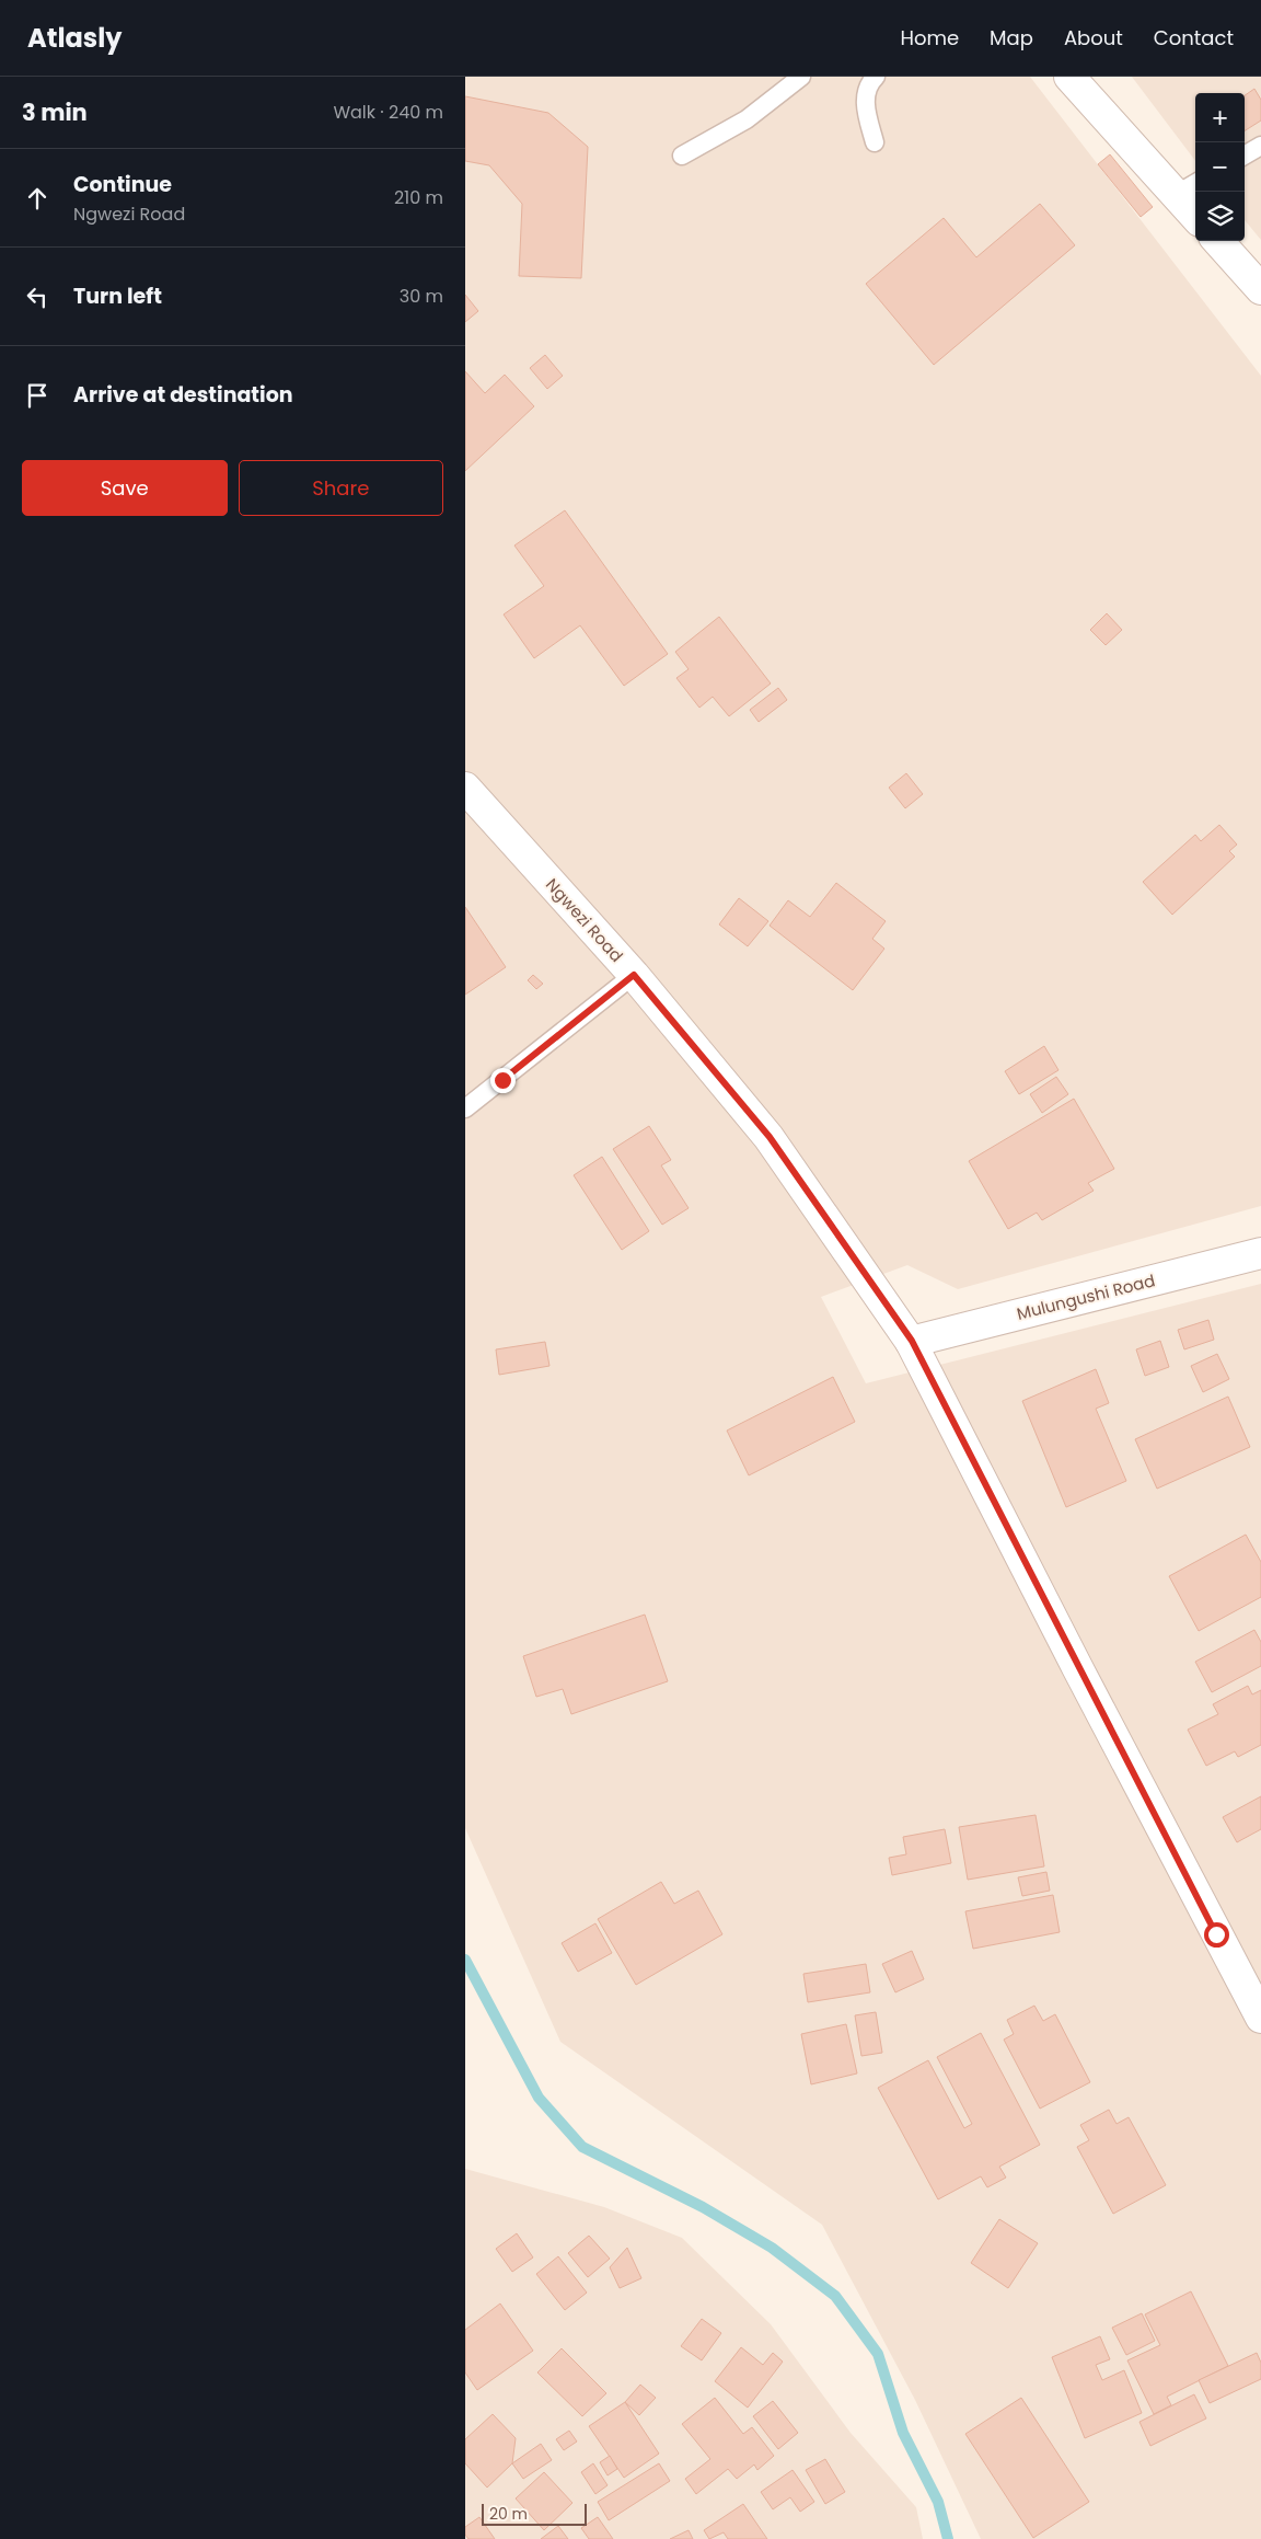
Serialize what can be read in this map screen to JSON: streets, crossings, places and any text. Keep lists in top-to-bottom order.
{
  "streets": {
    "street": ["Ngwezi Road", "Mulungushi Road"]
  },
  "crossings": [
    ["Ngwezi Road", "Mulungushi Road"]
  ],
  "scale_bar": "20 m",
  "page": {
    "header": "Atlasly",
    "nav": [
      "Home",
      "Map",
      "About",
      "Contact"
    ],
    "heading": ["3 min", "Walk · 240 m"],
    "map_buttons": ["+", "−"],
    "list": [
      ["Continue", "Ngwezi Road", "210 m"],
      ["Turn left", "30 m"],
      "Arrive at destination"
    ],
    "buttons": ["Save", "Share"],
    "scale": "20 m"
  }
}
